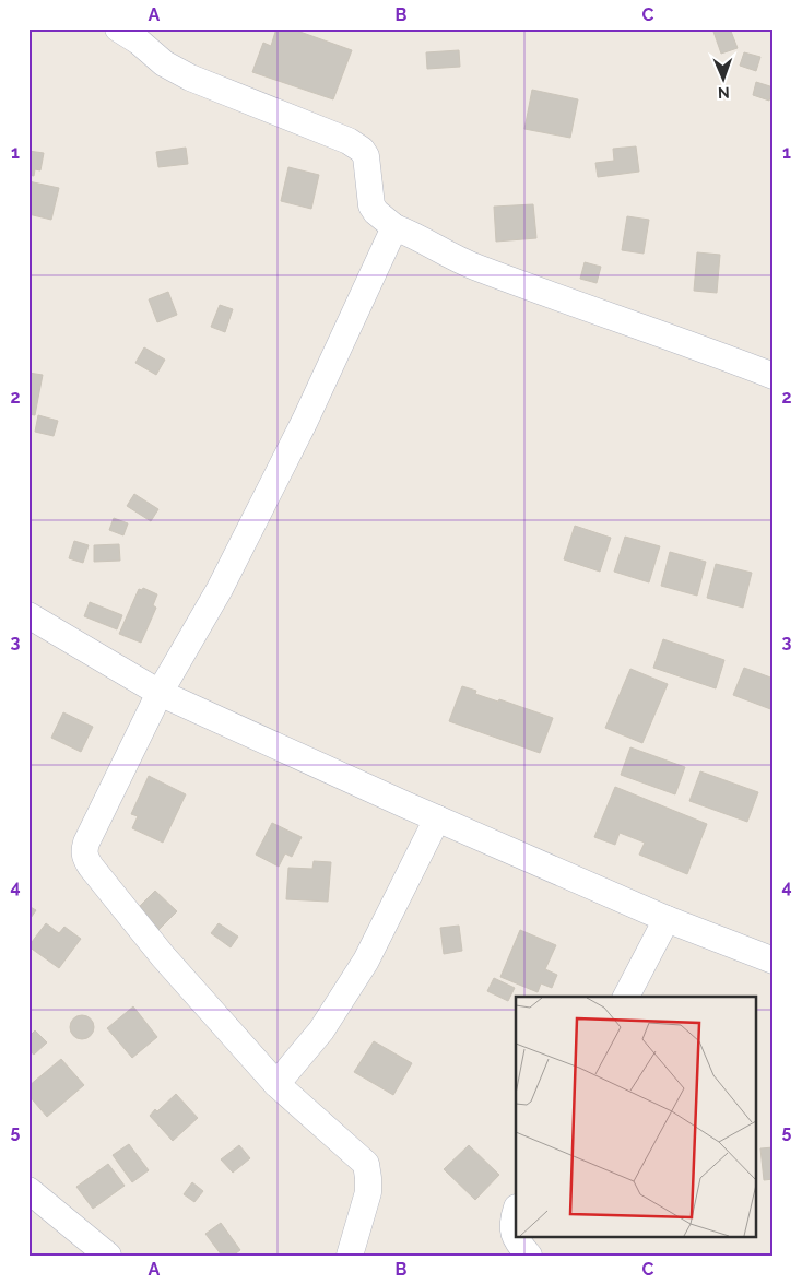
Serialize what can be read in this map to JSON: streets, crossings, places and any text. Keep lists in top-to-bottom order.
{
  "north": "bottom",
  "grid": {
    "columns": ["A", "B", "C"],
    "rows": [
      "1",
      "2",
      "3",
      "4",
      "5"
    ]
  }
}
